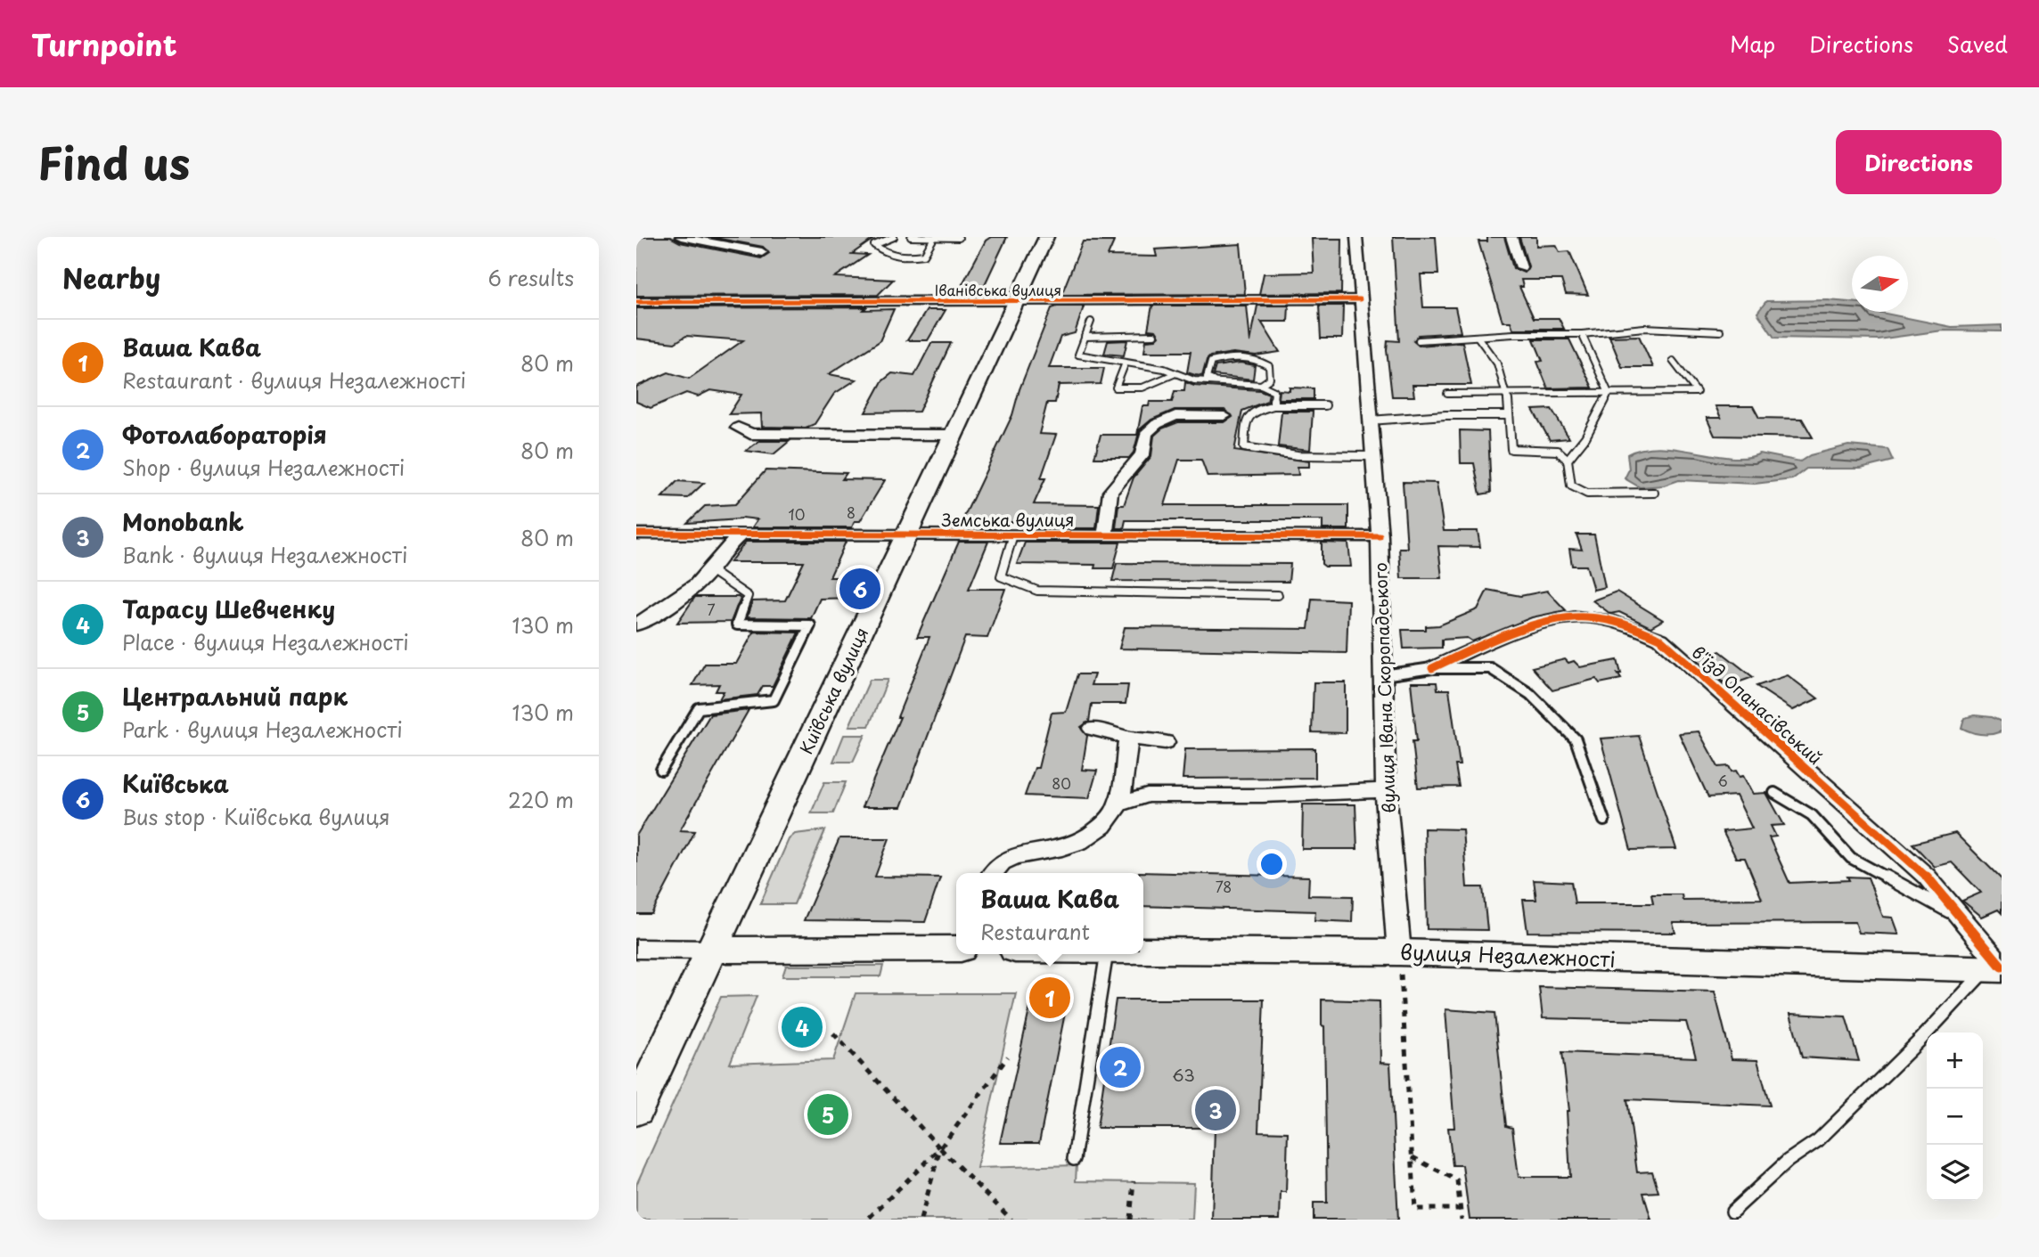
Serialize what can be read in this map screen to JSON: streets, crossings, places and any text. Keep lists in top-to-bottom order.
{
  "streets": {
    "main road": ["Київська вулиця", "вулиця Незалежності"],
    "street": [
      "Іванівська вулиця",
      "Земська вулиця",
      "вулиця Івана Скоропадського",
      "в'їзд Опанасівський"
    ]
  },
  "crossings": [
    ["Іванівська вулиця", "вулиця Івана Скоропадського"],
    ["Іванівська вулиця", "Київська вулиця"],
    ["Земська вулиця", "вулиця Івана Скоропадського"],
    ["Земська вулиця", "Київська вулиця"],
    ["вулиця Івана Скоропадського", "вулиця Незалежності"],
    ["в'їзд Опанасівський", "вулиця Незалежності"]
  ],
  "house_numbers": [
    "8",
    "10",
    "7",
    "6",
    "80",
    "78",
    "63"
  ],
  "north": "right",
  "page": {
    "header": "Turnpoint",
    "nav": ["Map", "Directions", "Saved"],
    "title": "Find us",
    "buttons": "Directions",
    "heading": ["Nearby", "6 results"],
    "list": [
      {
        "mark": "1",
        "name": "Ваша Кава",
        "note": "Restaurant · вулиця Незалежності",
        "value": "80 m"
      },
      {
        "mark": "2",
        "name": "Фотолабораторія",
        "note": "Shop · вулиця Незалежності",
        "value": "80 m"
      },
      {
        "mark": "3",
        "name": "Monobank",
        "note": "Bank · вулиця Незалежності",
        "value": "80 m"
      },
      {
        "mark": "4",
        "name": "Тарасу Шевченку",
        "note": "Place · вулиця Незалежності",
        "value": "130 m"
      },
      {
        "mark": "5",
        "name": "Центральний парк",
        "note": "Park · вулиця Незалежності",
        "value": "130 m"
      },
      {
        "mark": "6",
        "name": "Київська",
        "note": "Bus stop · Київська вулиця",
        "value": "220 m"
      }
    ],
    "pins": [
      "6",
      "1",
      "4",
      "2",
      "3",
      "5"
    ],
    "popup": ["Ваша Кава", "Restaurant"],
    "map_buttons": ["+", "−"]
  }
}
